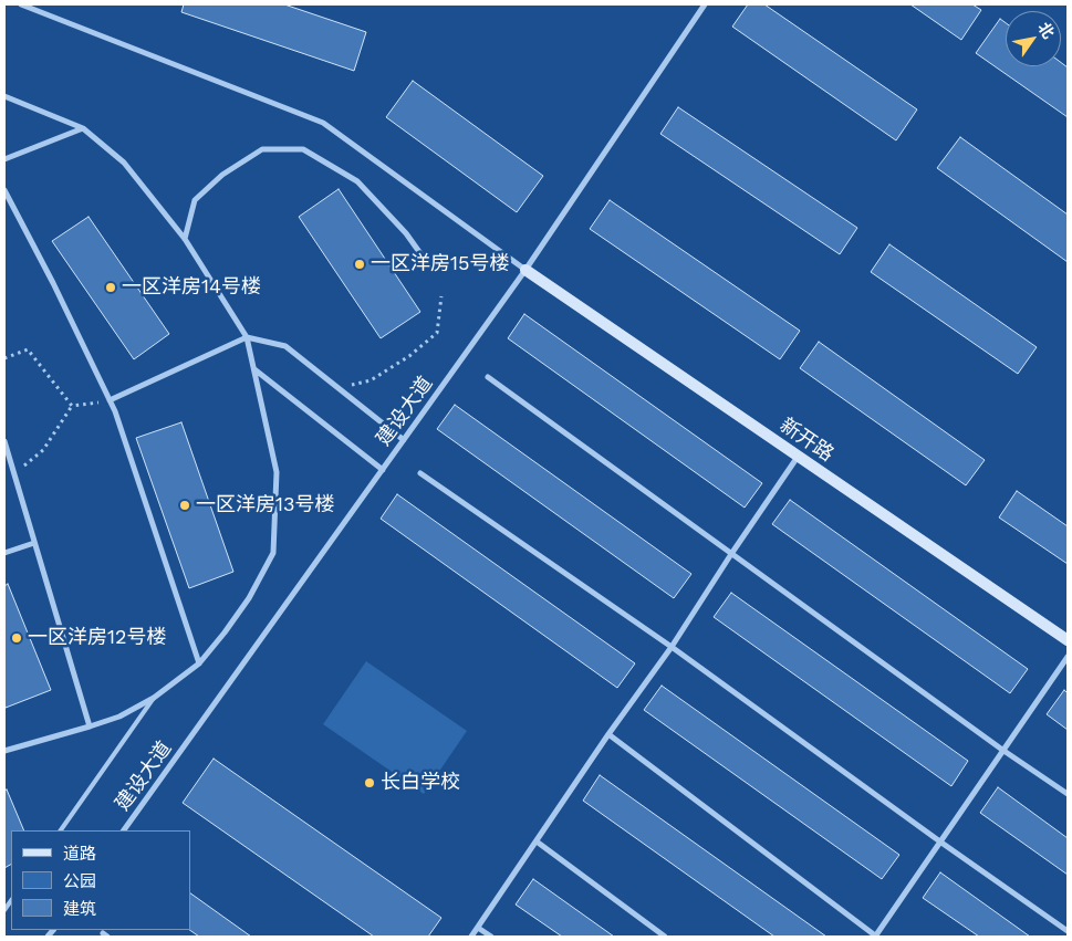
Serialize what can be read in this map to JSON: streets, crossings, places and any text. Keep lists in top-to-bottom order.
{
  "streets": {
    "street": ["建设大道", "新开路"]
  },
  "crossings": [
    ["建设大道", "新开路"]
  ],
  "places": [
    "一区洋房15号楼",
    "一区洋房14号楼",
    "一区洋房13号楼",
    "一区洋房12号楼",
    "长白学校"
  ],
  "legend": ["道路", "公园", "建筑"],
  "north": "top right"
}
